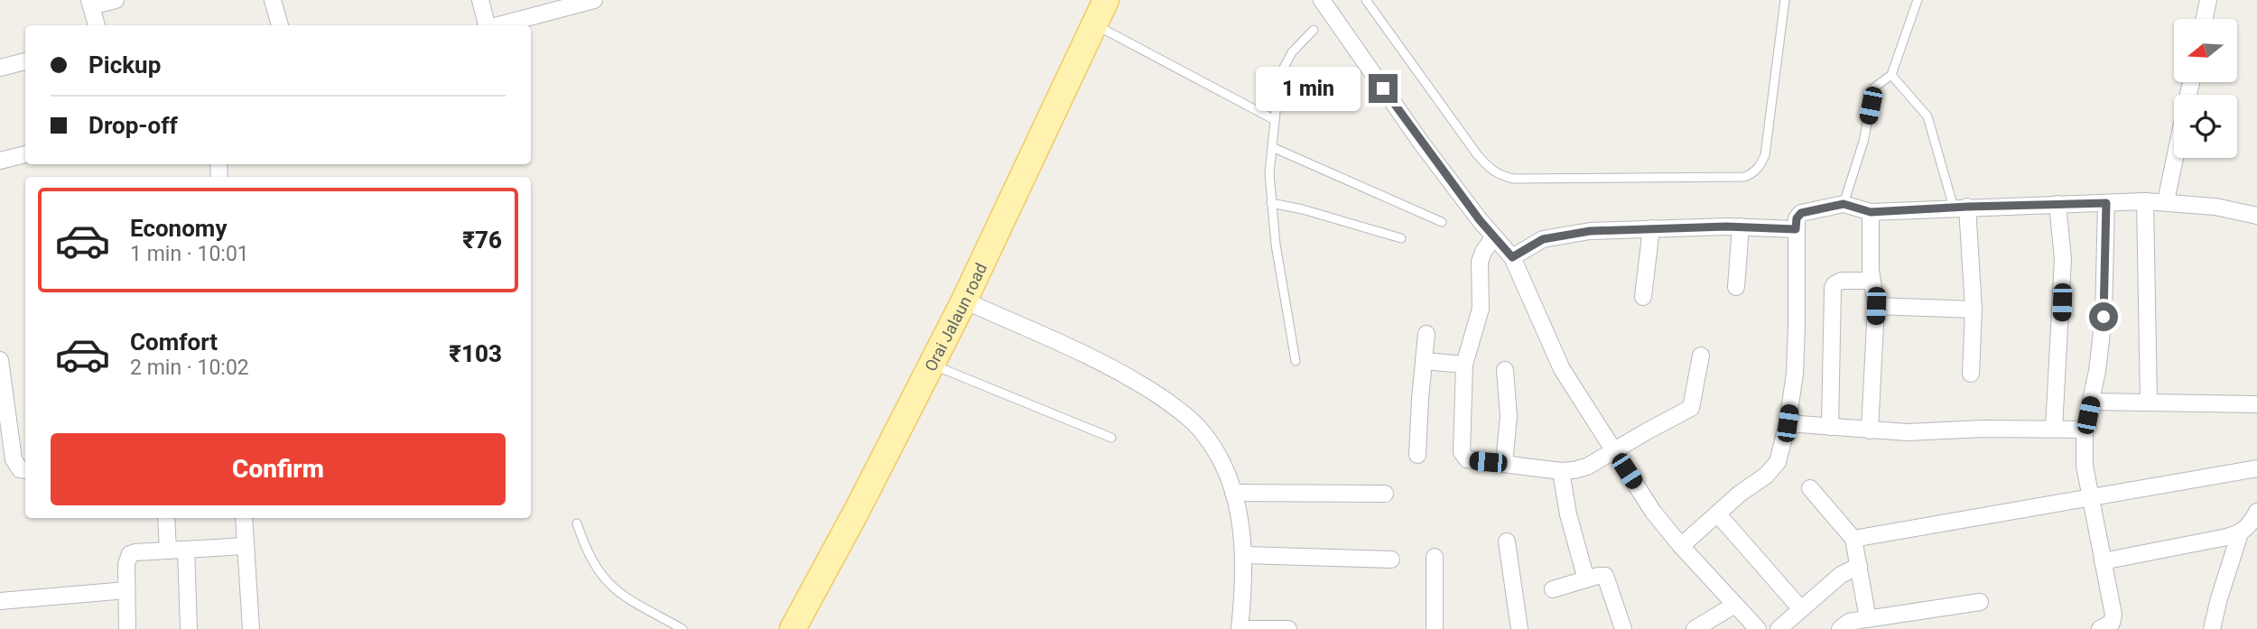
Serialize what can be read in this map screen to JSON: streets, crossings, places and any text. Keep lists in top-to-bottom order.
{
  "streets": {
    "main road": ["Orai Jalaun road"]
  },
  "north": "left",
  "page": {
    "banner": ["Pickup", "Drop-off"],
    "bubble": "1 min",
    "list": [
      {
        "name": "Economy",
        "note": "1 min · 10:01",
        "value": "₹76"
      },
      {
        "name": "Comfort",
        "note": "2 min · 10:02",
        "value": "₹103"
      }
    ],
    "buttons": "Confirm"
  }
}
